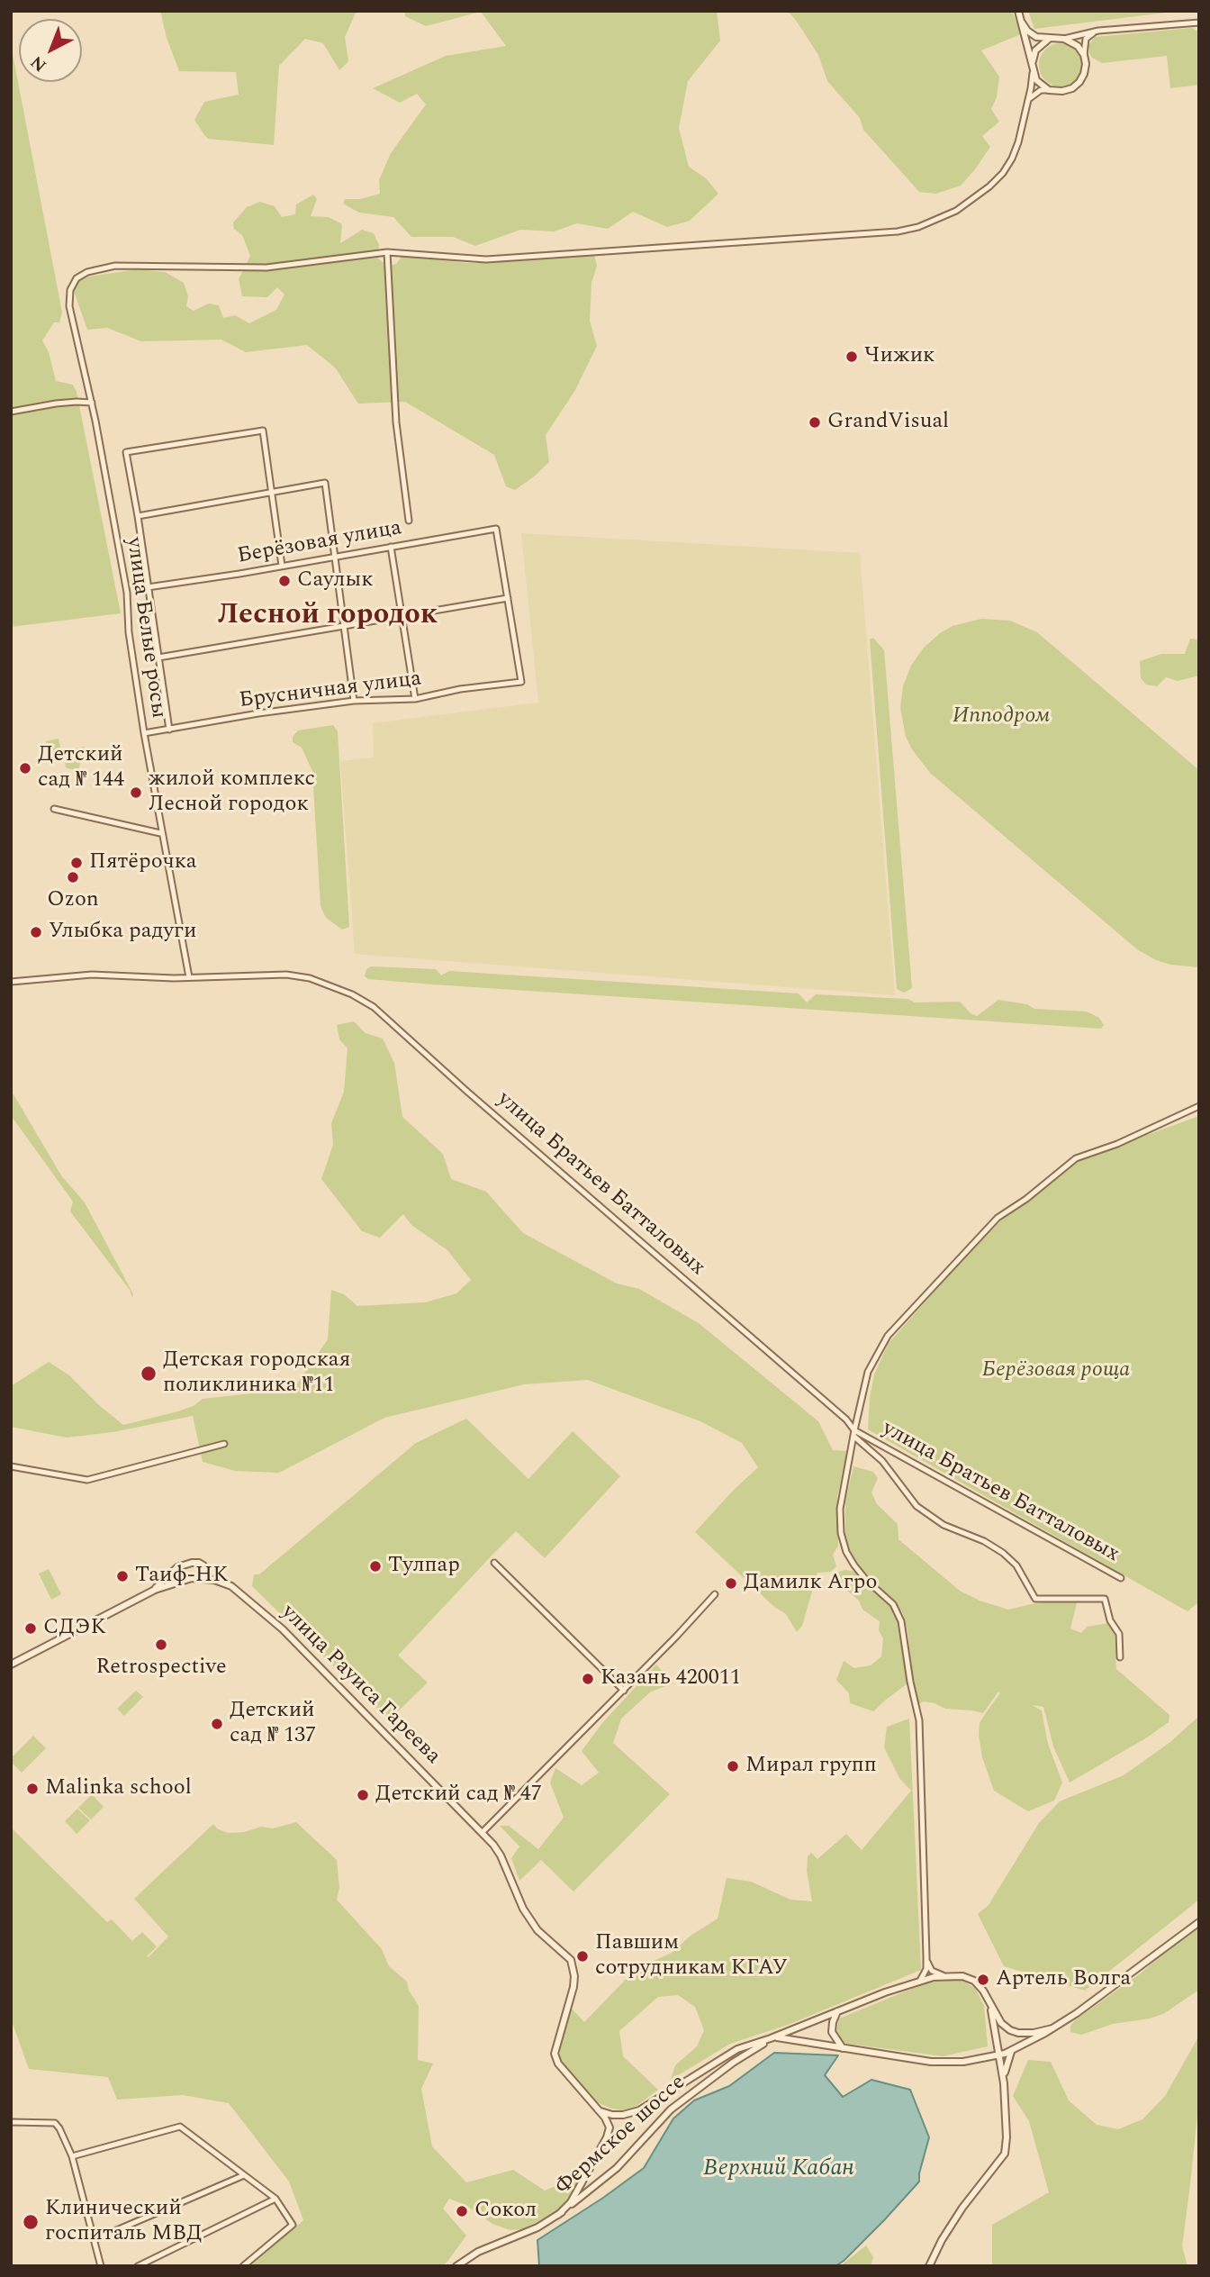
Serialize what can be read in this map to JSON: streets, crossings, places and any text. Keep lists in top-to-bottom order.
{
  "streets": {
    "street": [
      "Берёзовая улица",
      "улица Белые росы",
      "Брусничная улица",
      "улица Братьев Батталовых",
      "улица Рауиса Гареева",
      "Фермское шоссе"
    ]
  },
  "crossings": [
    ["Берёзовая улица", "Брусничная улица"],
    ["улица Белые росы", "Брусничная улица"],
    ["улица Белые росы", "улица Братьев Батталовых"],
    ["улица Рауиса Гареева", "Фермское шоссе"]
  ],
  "districts": ["Лесной городок"],
  "water": ["Верхний Кабан"],
  "parks": ["Ипподром", "Берёзовая роща"],
  "places": [
    "Чижик",
    "GrandVisual",
    "Саулык",
    "Детский сад № 144",
    "жилой комплекс Лесной городок",
    "Пятёрочка",
    "Ozon",
    "Улыбка радуги",
    "Детская городская поликлиника №11",
    "Тулпар",
    "Таиф-НК",
    "Дамилк Агро",
    "СДЭК",
    "Retrospective",
    "Казань 420011",
    "Детский сад № 137",
    "Мирал групп",
    "Malinka school",
    "Детский сад № 47",
    "Павшим сотрудникам КГАУ",
    "Артель Волга",
    "Сокол",
    "Клинический госпиталь МВД"
  ],
  "north": "bottom left"
}
